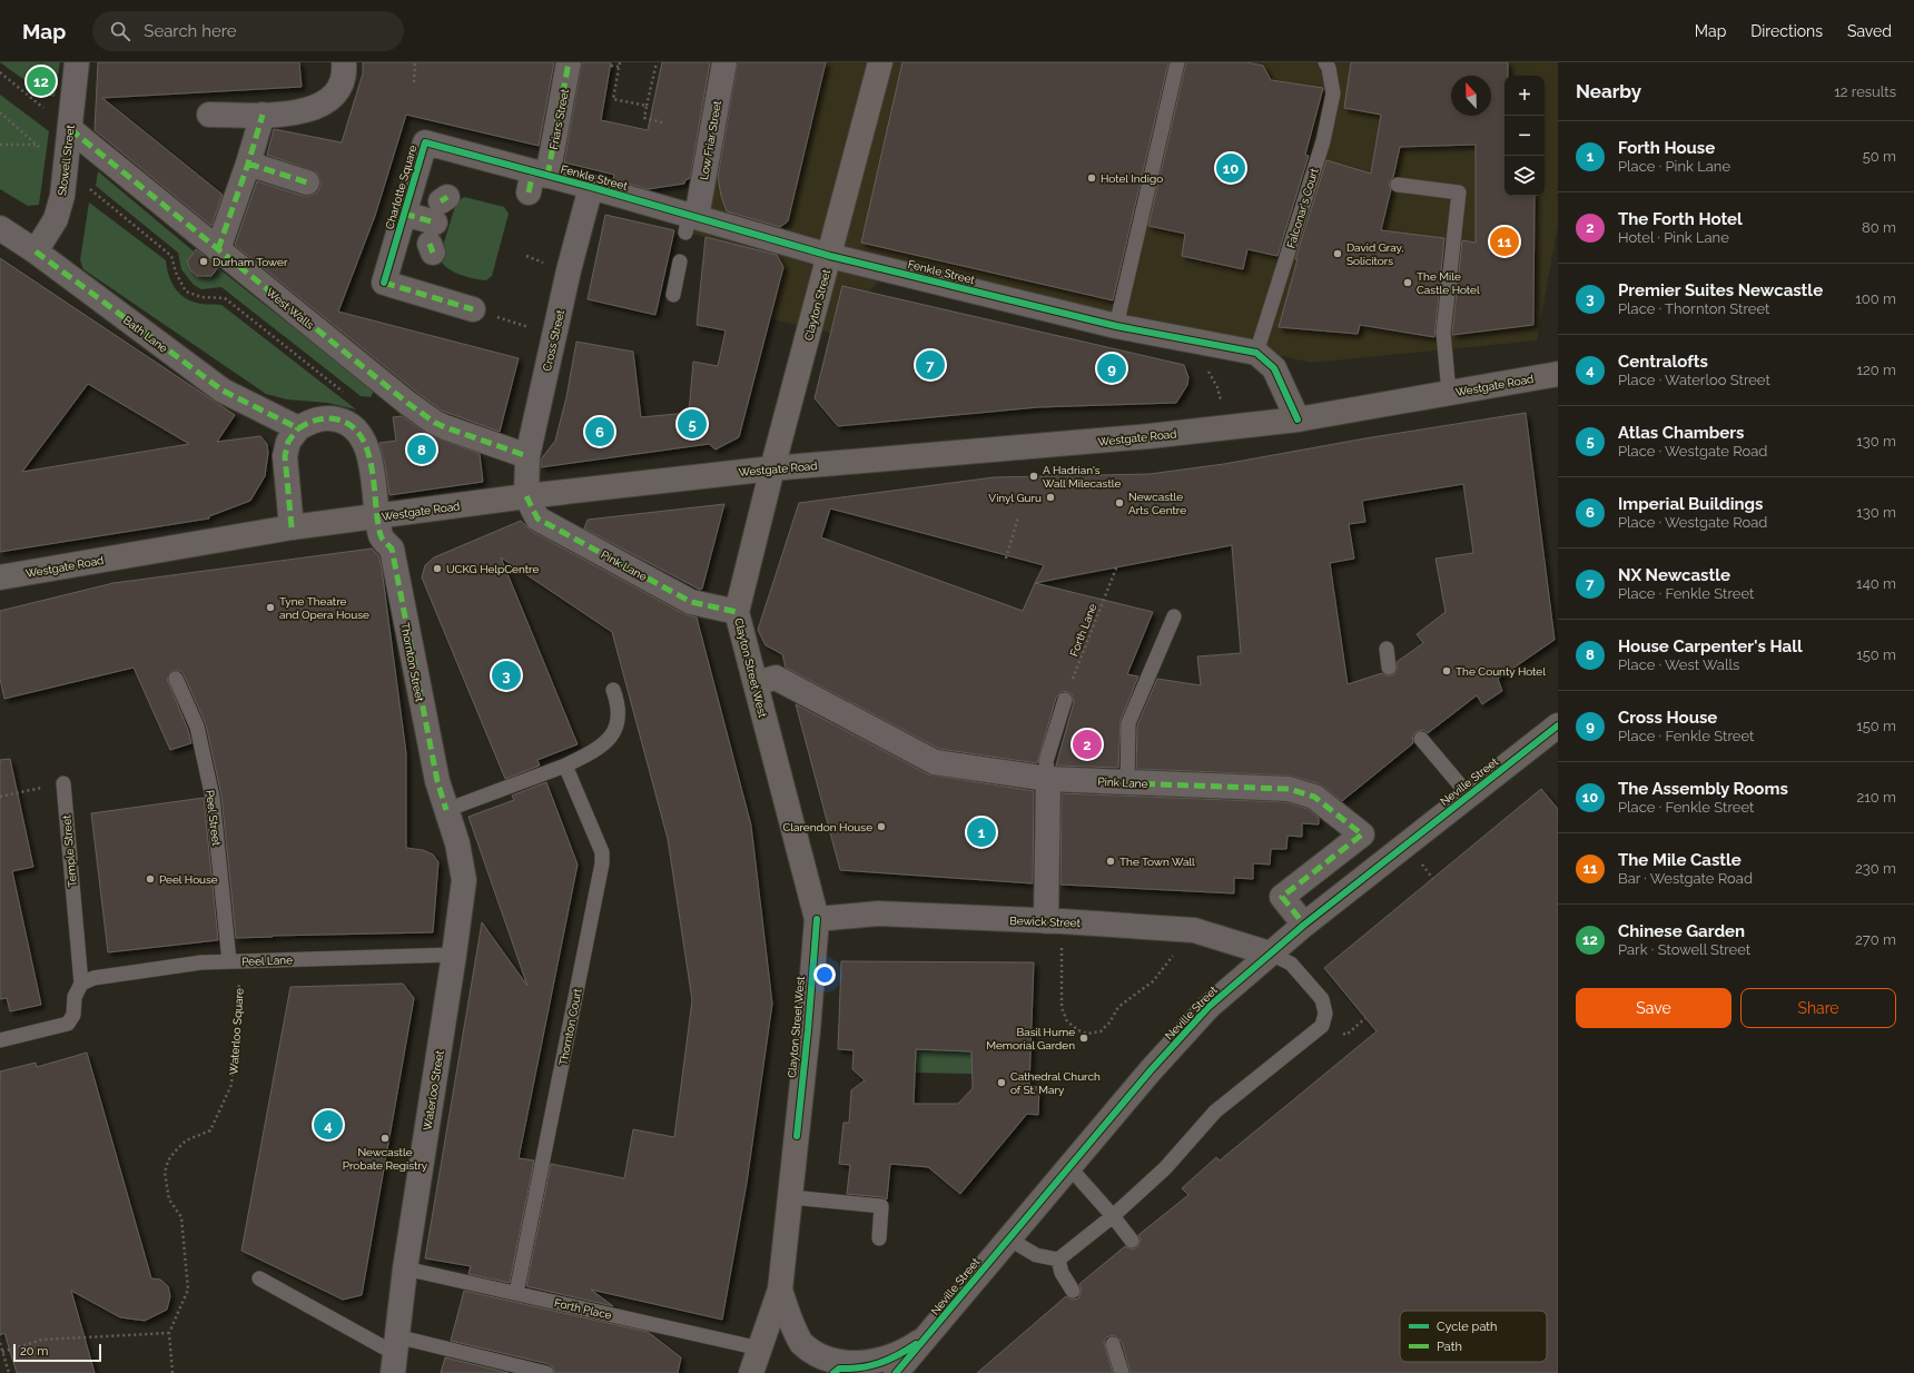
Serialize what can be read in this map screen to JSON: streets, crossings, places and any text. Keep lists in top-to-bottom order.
{
  "streets": {
    "main road": ["Westgate Road", "Clayton Street West", "Neville Street"],
    "street": [
      "Friars Street",
      "Low Friar Street",
      "Stowell Street",
      "Fenkle Street",
      "Charlotte Square",
      "Clayton Street",
      "West Walls",
      "Bath Lane",
      "Cross Street",
      "Pink Lane",
      "Thornton Street",
      "Bewick Street",
      "Waterloo Street"
    ],
    "lane": [
      "Falconar's Court",
      "Peel Street",
      "Temple Street",
      "Peel Lane",
      "Thornton Court",
      "Forth Place"
    ],
    "path": ["Forth Lane", "Waterloo Square"]
  },
  "crossings": [
    ["Friars Street", "Fenkle Street"],
    ["Friars Street", "Charlotte Square"],
    ["Low Friar Street", "Fenkle Street"],
    ["Stowell Street", "West Walls"],
    ["Stowell Street", "Bath Lane"],
    ["Fenkle Street", "Charlotte Square"],
    ["Fenkle Street", "Falconar's Court"],
    ["Fenkle Street", "Clayton Street"],
    ["Fenkle Street", "Cross Street"],
    ["Fenkle Street", "Westgate Road"],
    ["Clayton Street", "Westgate Road"],
    ["Clayton Street", "Clayton Street West"],
    ["West Walls", "Cross Street"],
    ["Cross Street", "Westgate Road"],
    ["Cross Street", "Pink Lane"],
    ["Westgate Road", "Pink Lane"],
    ["Westgate Road", "Thornton Street"],
    ["Westgate Road", "Clayton Street West"],
    ["Pink Lane", "Clayton Street West"],
    ["Pink Lane", "Neville Street"],
    ["Thornton Street", "Waterloo Street"],
    ["Clayton Street West", "Neville Street"],
    ["Clayton Street West", "Bewick Street"],
    ["Clayton Street West", "Forth Place"],
    ["Neville Street", "Bewick Street"],
    ["Peel Street", "Peel Lane"],
    ["Peel Street", "Waterloo Square"],
    ["Temple Street", "Peel Lane"],
    ["Peel Lane", "Waterloo Square"],
    ["Peel Lane", "Waterloo Street"],
    ["Thornton Court", "Forth Place"],
    ["Waterloo Street", "Forth Place"]
  ],
  "places": [
    "Hotel Indigo",
    "David Gray, Solicitors",
    "Durham Tower",
    "The Mile Castle Hotel",
    "A Hadrian's Wall Milecastle",
    "Vinyl Guru",
    "Newcastle Arts Centre",
    "UCKG HelpCentre",
    "Tyne Theatre and Opera House",
    "The County Hotel",
    "Clarendon House",
    "The Town Wall",
    "Peel House",
    "Basil Hume Memorial Garden",
    "Cathedral Church of St. Mary",
    "Newcastle Probate Registry"
  ],
  "legend": ["Cycle path", "Path"],
  "scale_bar": "20 m",
  "north": "top",
  "page": {
    "header": "Map",
    "search": "Search here",
    "nav": ["Map", "Directions", "Saved"],
    "heading": ["Nearby", "12 results"],
    "pins": [
      "12",
      "10",
      "11",
      "7",
      "9",
      "5",
      "6",
      "8",
      "3",
      "2",
      "1",
      "4"
    ],
    "map_buttons": ["+", "−"],
    "list": [
      {
        "mark": "1",
        "name": "Forth House",
        "note": "Place · Pink Lane",
        "value": "50 m"
      },
      {
        "mark": "2",
        "name": "The Forth Hotel",
        "note": "Hotel · Pink Lane",
        "value": "80 m"
      },
      {
        "mark": "3",
        "name": "Premier Suites Newcastle",
        "note": "Place · Thornton Street",
        "value": "100 m"
      },
      {
        "mark": "4",
        "name": "Centralofts",
        "note": "Place · Waterloo Street",
        "value": "120 m"
      },
      {
        "mark": "5",
        "name": "Atlas Chambers",
        "note": "Place · Westgate Road",
        "value": "130 m"
      },
      {
        "mark": "6",
        "name": "Imperial Buildings",
        "note": "Place · Westgate Road",
        "value": "130 m"
      },
      {
        "mark": "7",
        "name": "NX Newcastle",
        "note": "Place · Fenkle Street",
        "value": "140 m"
      },
      {
        "mark": "8",
        "name": "House Carpenter's Hall",
        "note": "Place · West Walls",
        "value": "150 m"
      },
      {
        "mark": "9",
        "name": "Cross House",
        "note": "Place · Fenkle Street",
        "value": "150 m"
      },
      {
        "mark": "10",
        "name": "The Assembly Rooms",
        "note": "Place · Fenkle Street",
        "value": "210 m"
      },
      {
        "mark": "11",
        "name": "The Mile Castle",
        "note": "Bar · Westgate Road",
        "value": "230 m"
      },
      {
        "mark": "12",
        "name": "Chinese Garden",
        "note": "Park · Stowell Street",
        "value": "270 m"
      }
    ],
    "buttons": ["Save", "Share"],
    "scale": "20 m"
  }
}
